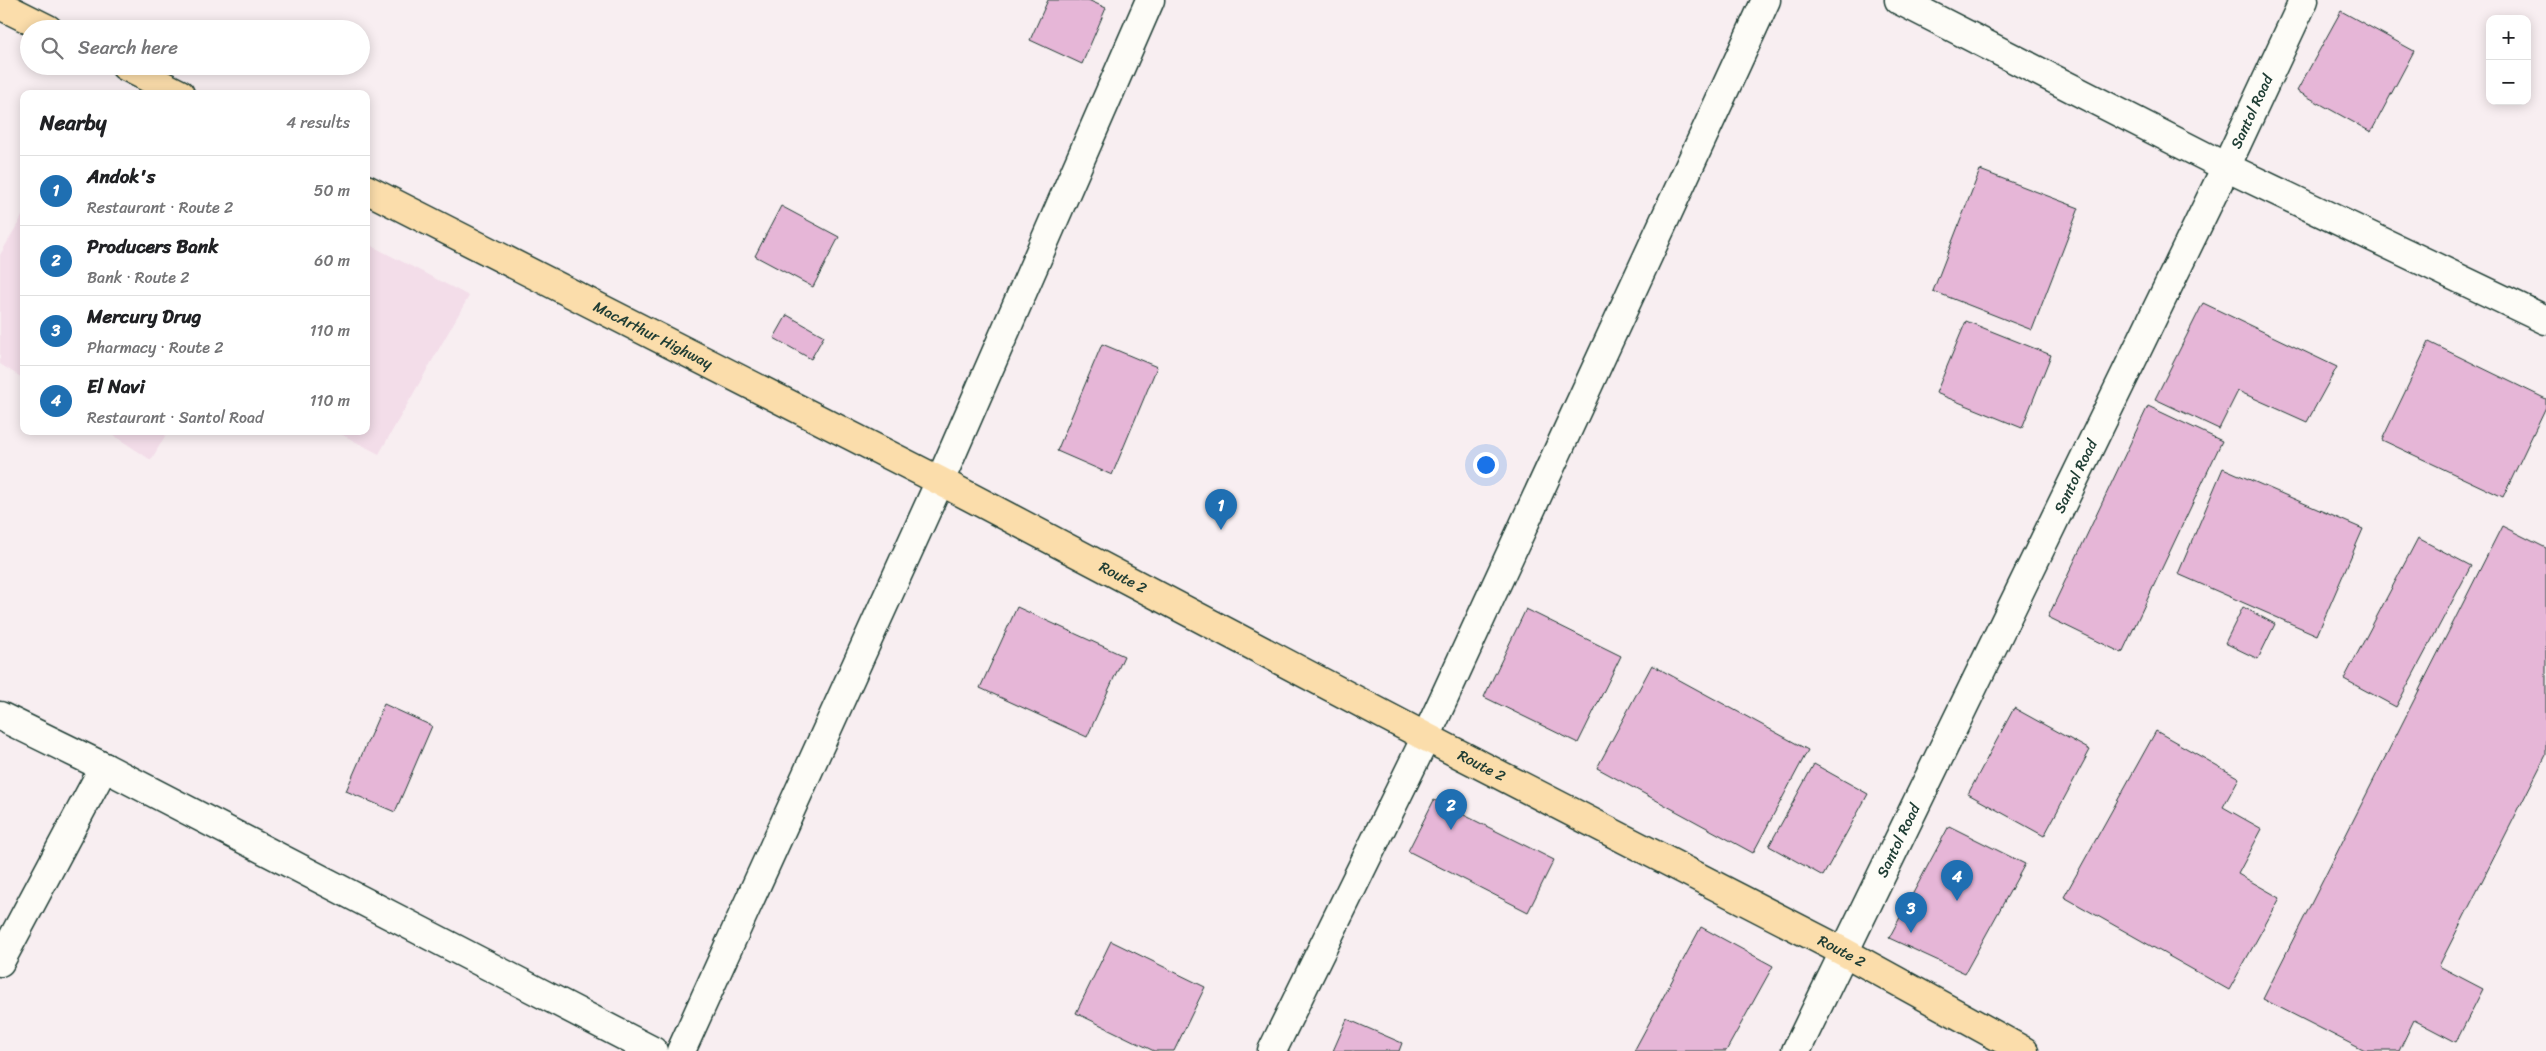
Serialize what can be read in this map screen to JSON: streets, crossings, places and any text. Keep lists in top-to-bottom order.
{
  "streets": {
    "highway": ["MacArthur Highway", "Route 2"],
    "street": ["Santol Road"]
  },
  "crossings": [
    ["Santol Road", "Route 2"],
    ["MacArthur Highway", "Route 2"]
  ],
  "page": {
    "map_buttons": ["+", "−"],
    "search": "Search here",
    "heading": ["Nearby", "4 results"],
    "list": [
      {
        "mark": "1",
        "name": "Andok's",
        "note": "Restaurant · Route 2",
        "value": "50 m"
      },
      {
        "mark": "2",
        "name": "Producers Bank",
        "note": "Bank · Route 2",
        "value": "60 m"
      },
      {
        "mark": "3",
        "name": "Mercury Drug",
        "note": "Pharmacy · Route 2",
        "value": "110 m"
      },
      {
        "mark": "4",
        "name": "El Navi",
        "note": "Restaurant · Santol Road",
        "value": "110 m"
      }
    ],
    "pins": [
      "1",
      "2",
      "4",
      "3"
    ]
  }
}
